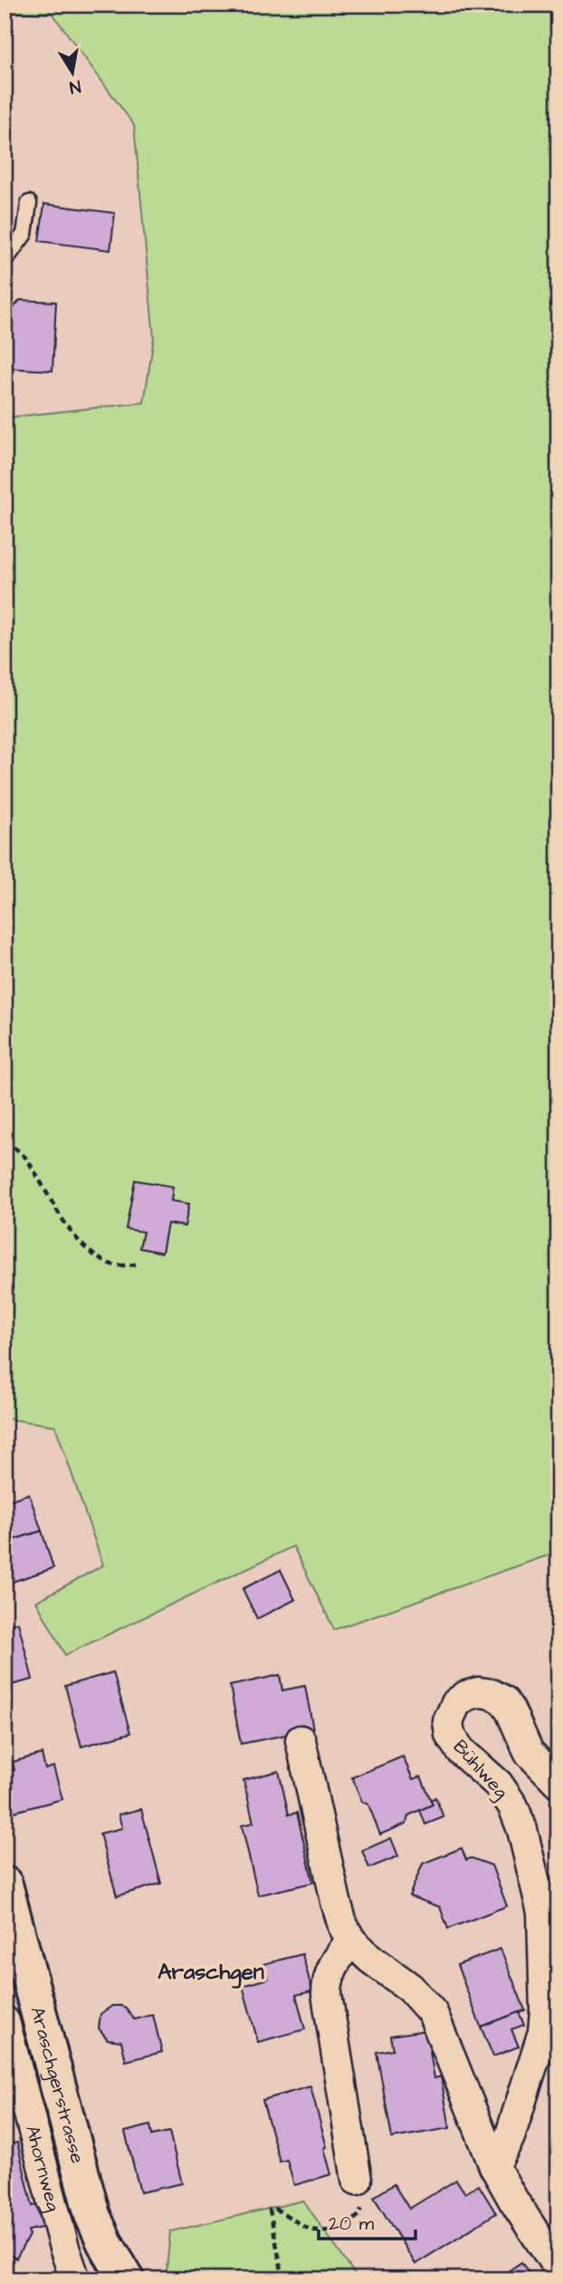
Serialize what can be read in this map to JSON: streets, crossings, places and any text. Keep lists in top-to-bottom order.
{
  "streets": {
    "street": ["Bühlweg", "Araschgerstrasse", "Ahornweg"]
  },
  "districts": ["Araschgen"],
  "scale_bar": "20 m",
  "north": "bottom"
}
